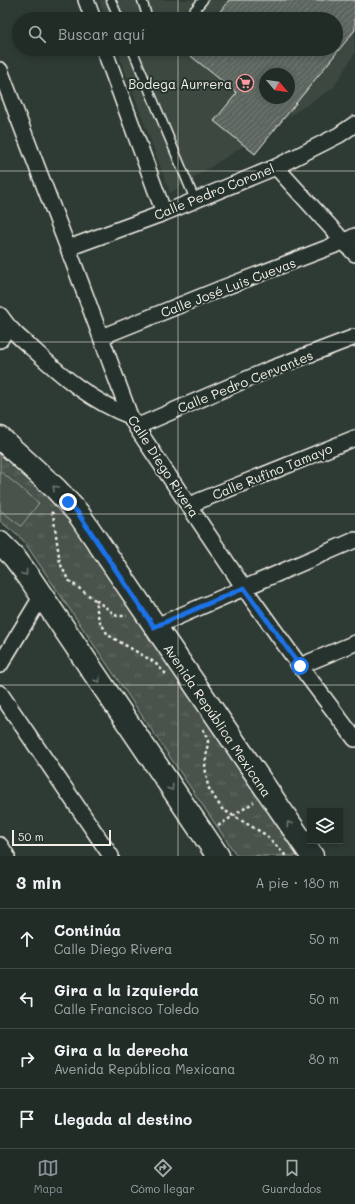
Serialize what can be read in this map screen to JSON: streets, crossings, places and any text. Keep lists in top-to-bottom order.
{
  "streets": {
    "main road": ["Avenida República Mexicana"],
    "street": [
      "Calle Pedro Coronel",
      "Calle José Luis Cuevas",
      "Calle Pedro Cervantes",
      "Calle Diego Rivera",
      "Calle Rufino Tamayo"
    ]
  },
  "crossings": [
    ["Calle Pedro Coronel", "Calle Diego Rivera"],
    ["Calle José Luis Cuevas", "Calle Diego Rivera"],
    ["Calle Pedro Cervantes", "Calle Diego Rivera"],
    ["Calle Diego Rivera", "Calle Rufino Tamayo"]
  ],
  "places": {
    "supermarket": ["Bodega Aurrera"]
  },
  "scale_bar": "50 m",
  "north": "bottom right",
  "page": {
    "search": "Buscar aquí",
    "scale": "50 m",
    "heading": ["3 min", "A pie · 180 m"],
    "list": [
      ["Continúa", "Calle Diego Rivera", "50 m"],
      ["Gira a la izquierda", "Calle Francisco Toledo", "50 m"],
      ["Gira a la derecha", "Avenida República Mexicana", "80 m"],
      "Llegada al destino"
    ],
    "nav": ["Mapa", "Cómo llegar", "Guardados"]
  }
}
